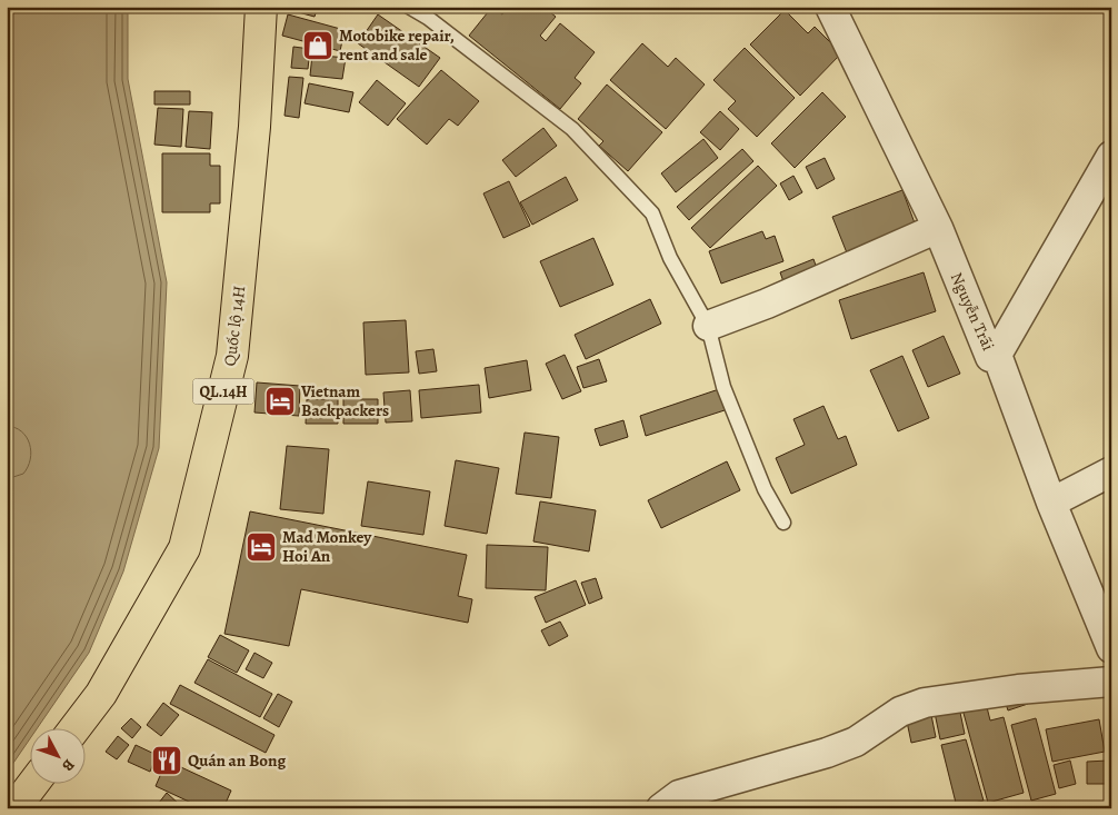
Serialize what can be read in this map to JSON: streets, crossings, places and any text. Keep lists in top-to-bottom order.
{
  "streets": {
    "main road": ["Quốc lộ 14H", "QL.14H"],
    "street": ["Nguyễn Trãi"]
  },
  "places": {
    "shop": ["Motobike repair, rent and sale"],
    "hotel": ["Vietnam Backpackers", "Mad Monkey Hoi An"],
    "restaurant": ["Quán an Bong"]
  },
  "north": "bottom right"
}
